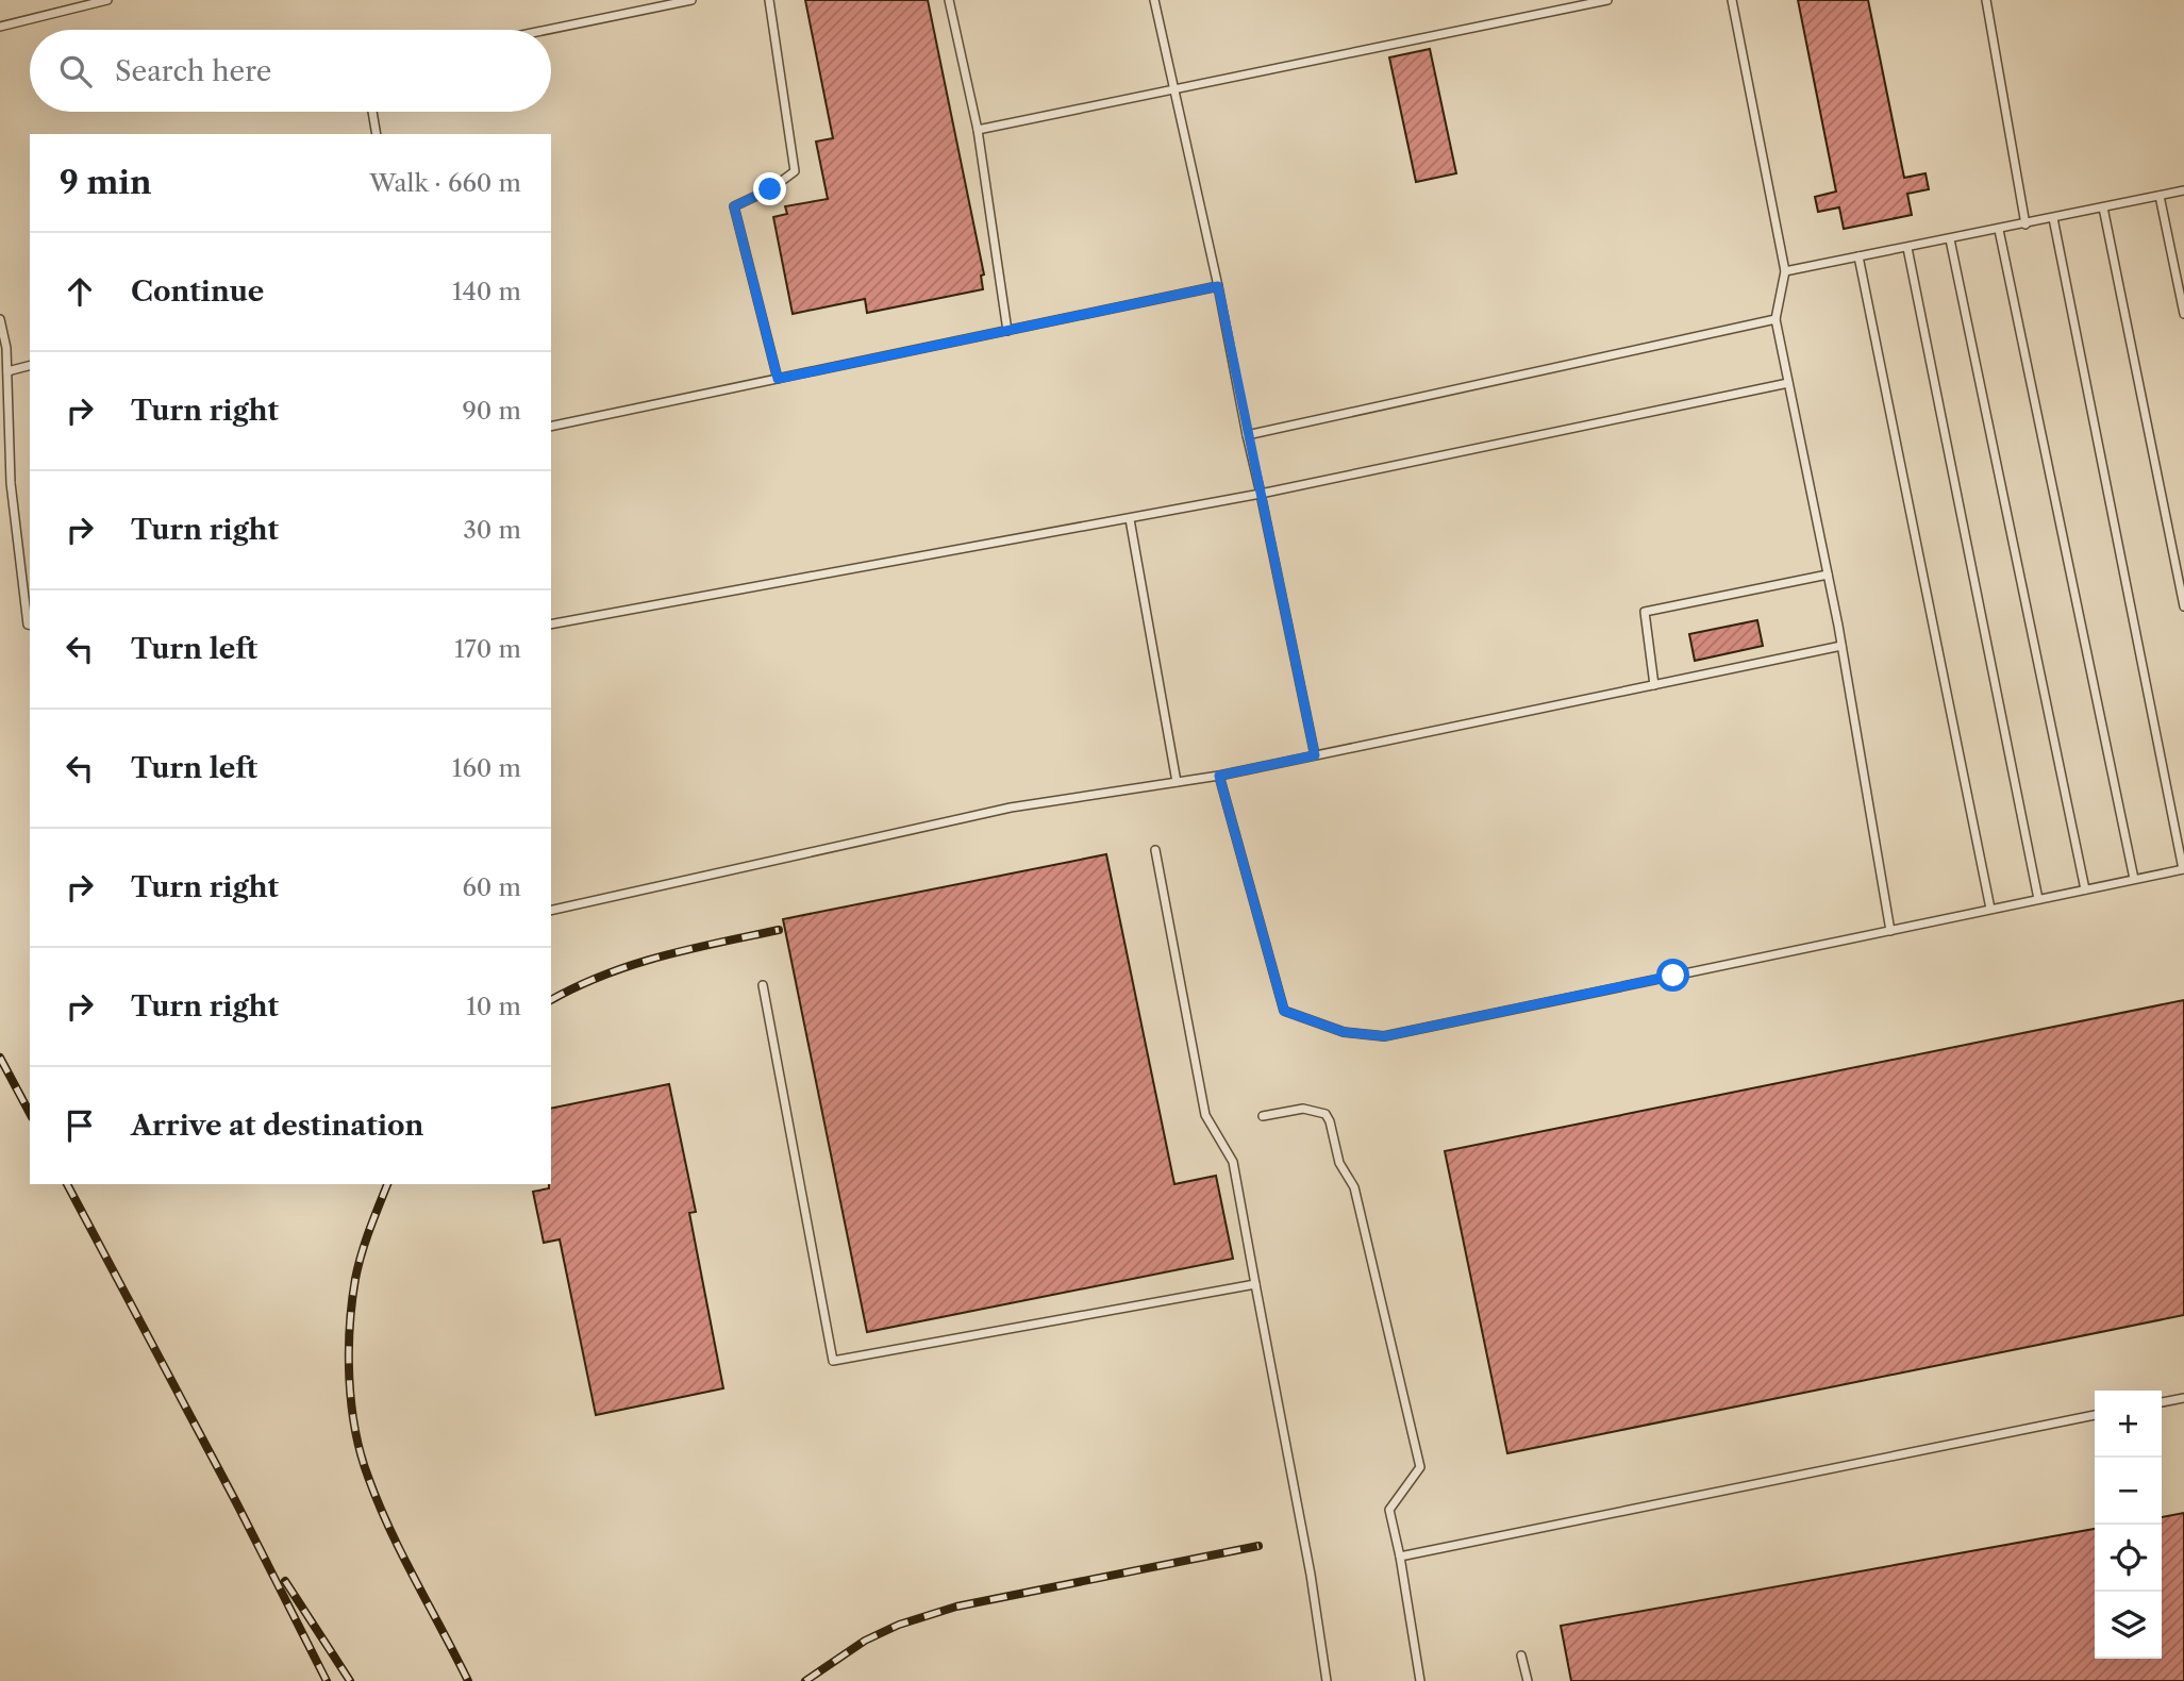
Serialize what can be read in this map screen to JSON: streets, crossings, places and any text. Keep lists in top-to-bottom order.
{
  "page": {
    "search": "Search here",
    "heading": ["9 min", "Walk · 660 m"],
    "list": [
      ["Continue", "140 m"],
      ["Turn right", "90 m"],
      ["Turn right", "30 m"],
      ["Turn left", "170 m"],
      ["Turn left", "160 m"],
      ["Turn right", "60 m"],
      ["Turn right", "10 m"],
      "Arrive at destination"
    ],
    "map_buttons": ["+", "−"]
  }
}
